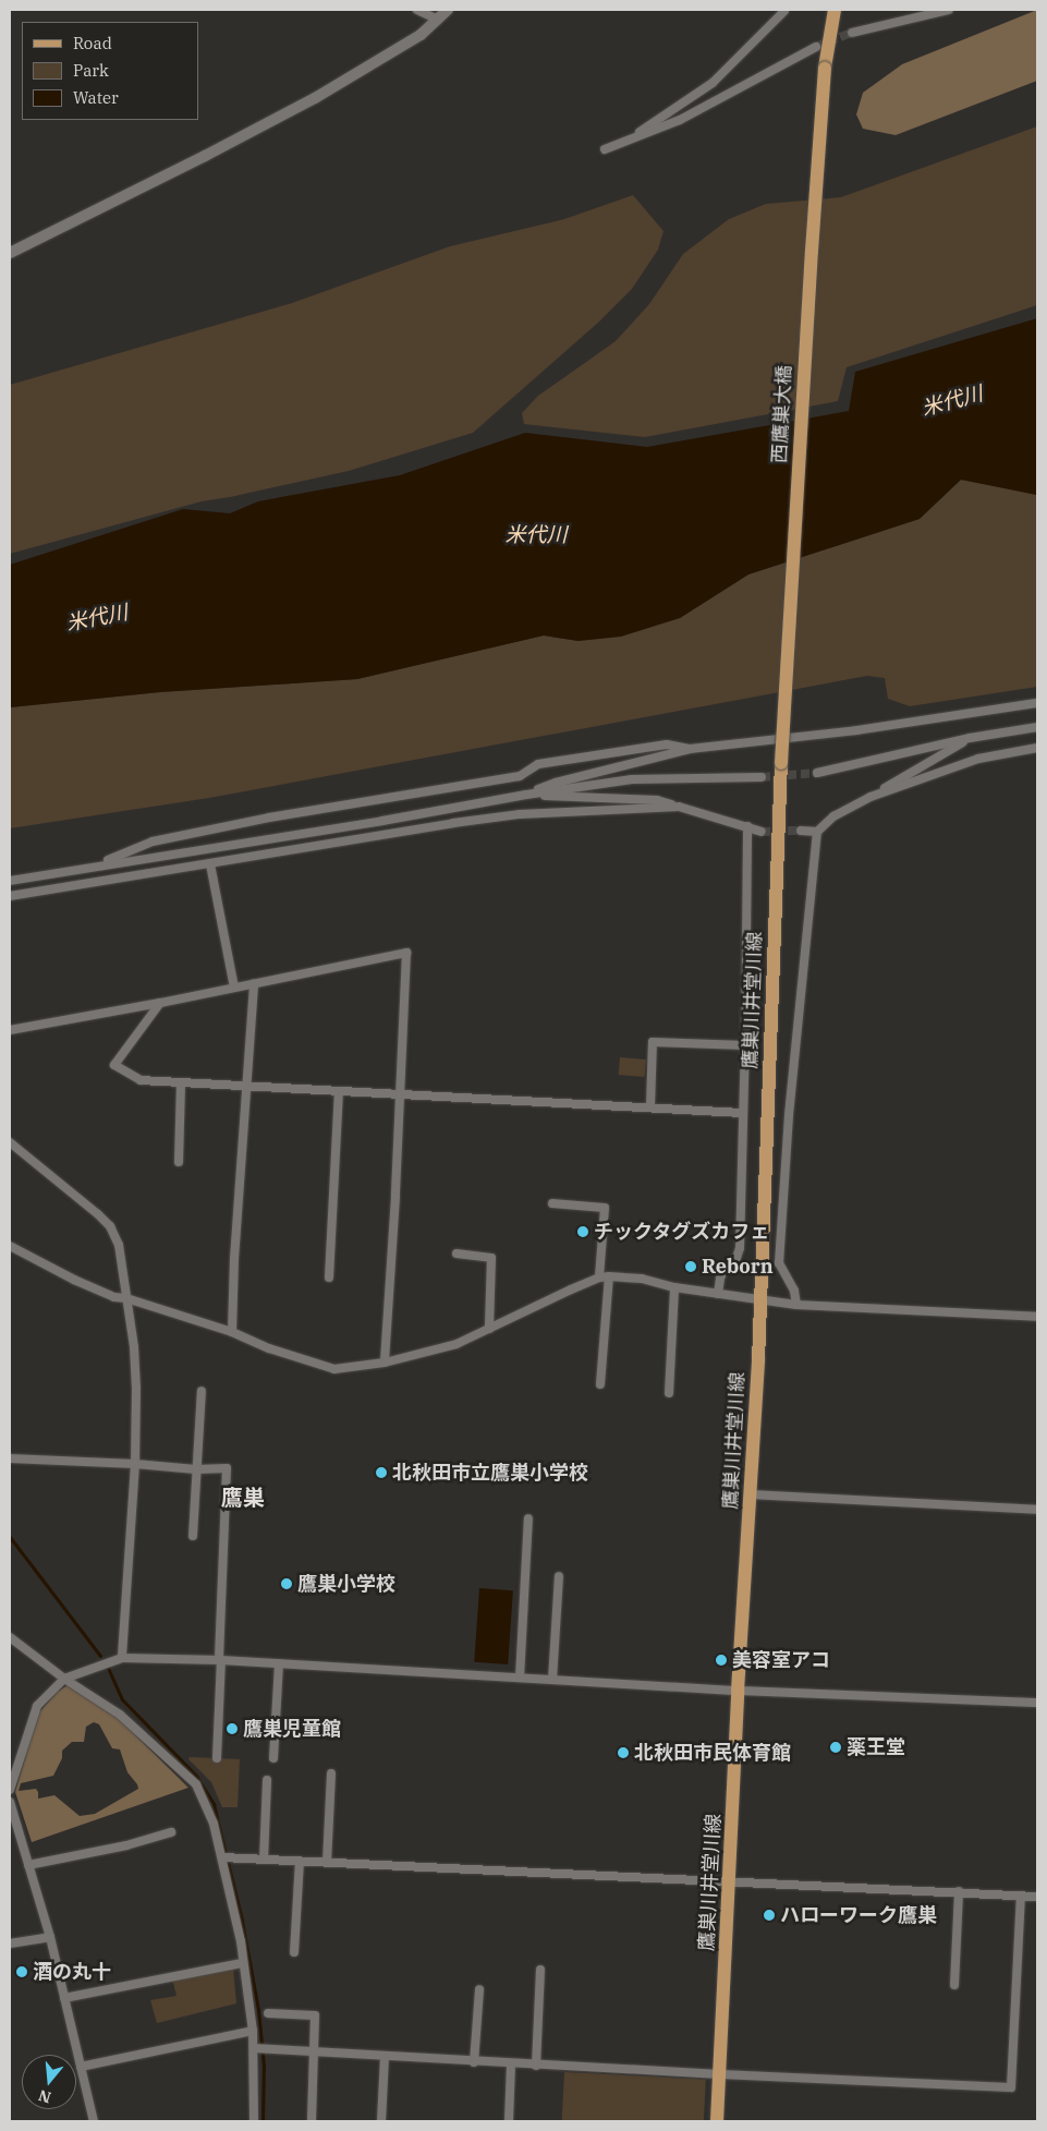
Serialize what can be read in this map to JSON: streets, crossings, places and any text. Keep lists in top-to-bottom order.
{
  "streets": {
    "main road": ["西鷹巣大橋", "鷹巣川井堂川線"]
  },
  "crossings": [
    ["西鷹巣大橋", "鷹巣川井堂川線"]
  ],
  "districts": ["鷹巣"],
  "water": ["米代川"],
  "places": [
    "チックタグズカフェ",
    "Reborn",
    "北秋田市立鷹巣小学校",
    "鷹巣小学校",
    "美容室アコ",
    "鷹巣児童館",
    "薬王堂",
    "北秋田市民体育館",
    "ハローワーク鷹巣",
    "酒の丸十"
  ],
  "legend": ["Road", "Park", "Water"],
  "north": "bottom"
}
